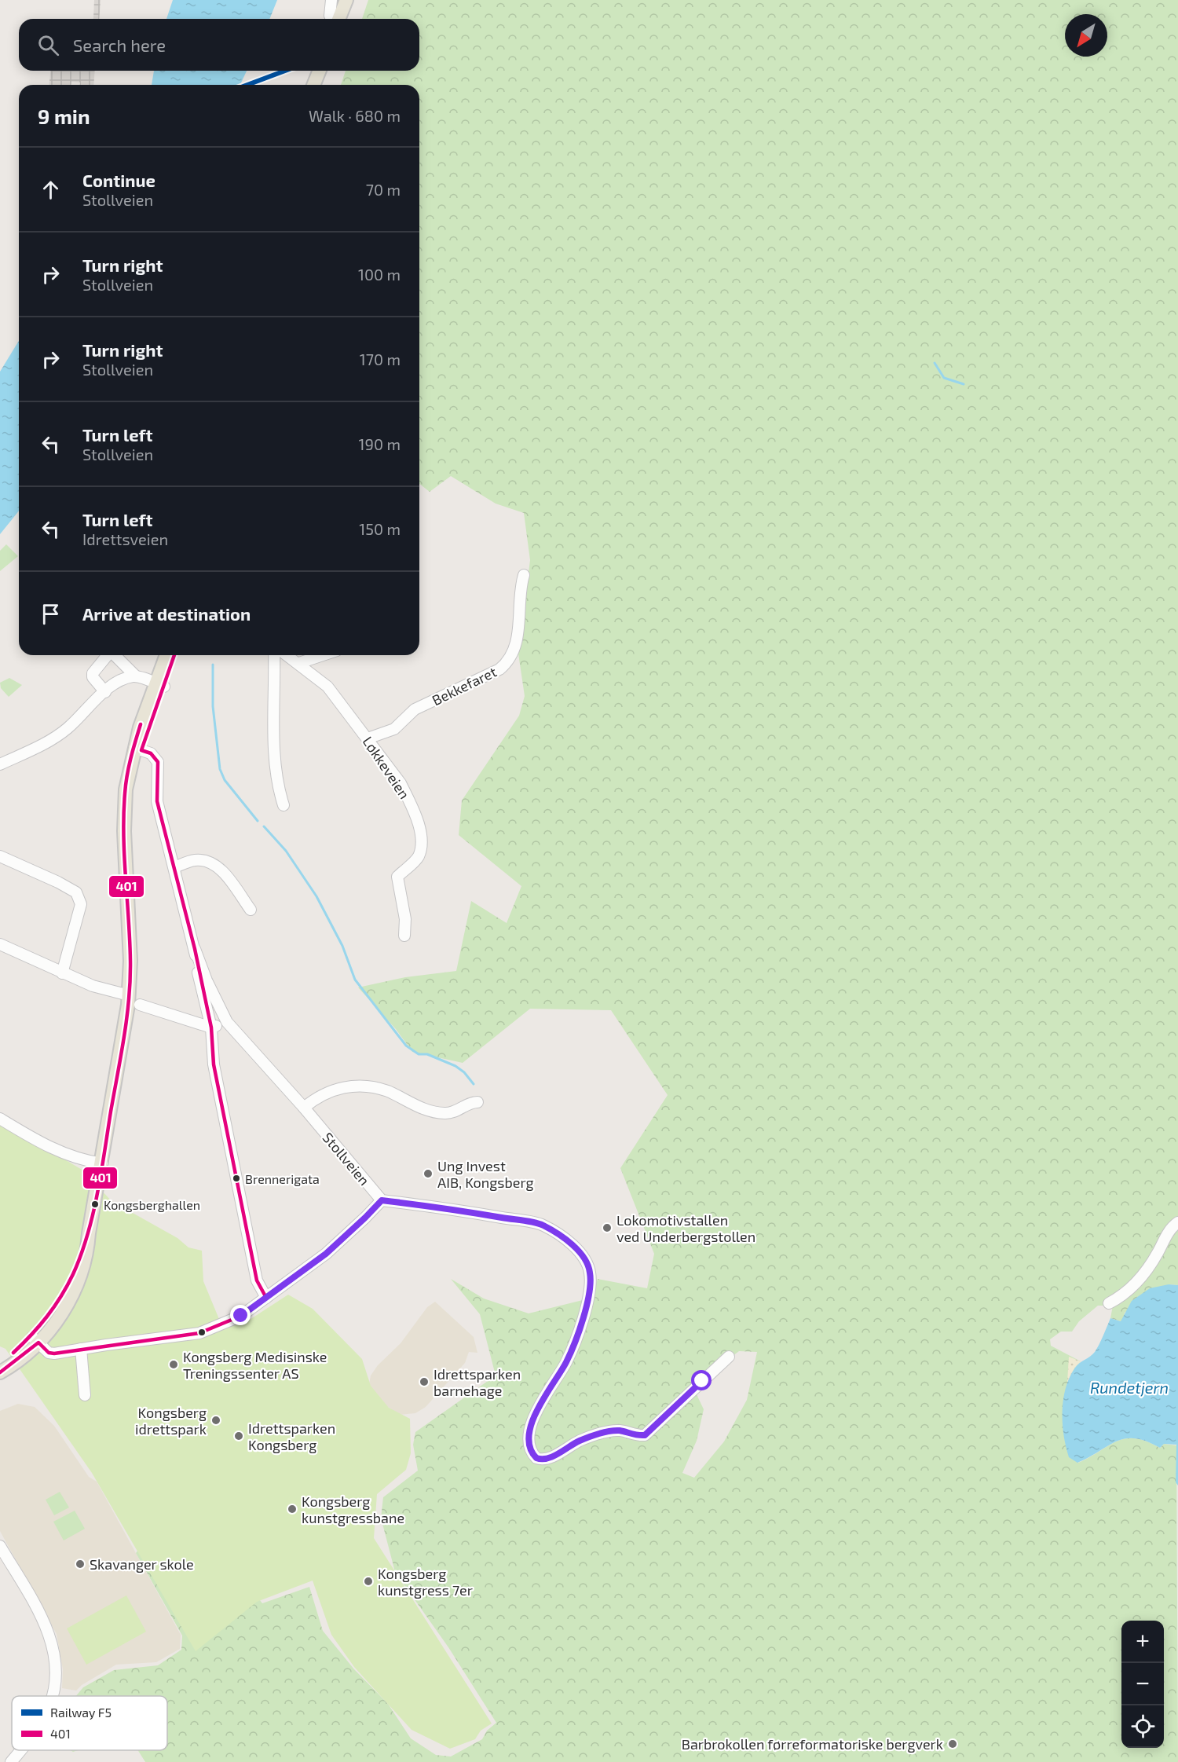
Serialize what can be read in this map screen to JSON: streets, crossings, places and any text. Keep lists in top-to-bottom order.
{
  "streets": {
    "street": ["Bekkefaret", "Løkkeveien", "Stollveien"]
  },
  "crossings": [
    ["Bekkefaret", "Løkkeveien"]
  ],
  "water": ["Rundetjern"],
  "places": [
    "Ung Invest AIB, Kongsberg",
    "Brennerigata",
    "Kongsberghallen",
    "Lokomotivstallen ved Underbergstollen",
    "Kongsberg Medisinske Treningssenter AS",
    "Idrettsparken barnehage",
    "Kongsberg idrettspark",
    "Idrettsparken Kongsberg",
    "Kongsberg kunstgressbane",
    "Skavanger skole",
    "Kongsberg kunstgress 7er",
    "Barbrokollen førreformatoriske bergverk"
  ],
  "lines": ["rail line F5", "transit line 401"],
  "legend": ["Railway F5", "401"],
  "north": "bottom left",
  "page": {
    "search": "Search here",
    "heading": ["9 min", "Walk · 680 m"],
    "list": [
      ["Continue", "Stollveien", "70 m"],
      ["Turn right", "Stollveien", "100 m"],
      ["Turn right", "Stollveien", "170 m"],
      ["Turn left", "Stollveien", "190 m"],
      ["Turn left", "Idrettsveien", "150 m"],
      "Arrive at destination"
    ],
    "map_buttons": ["+", "−"]
  }
}
